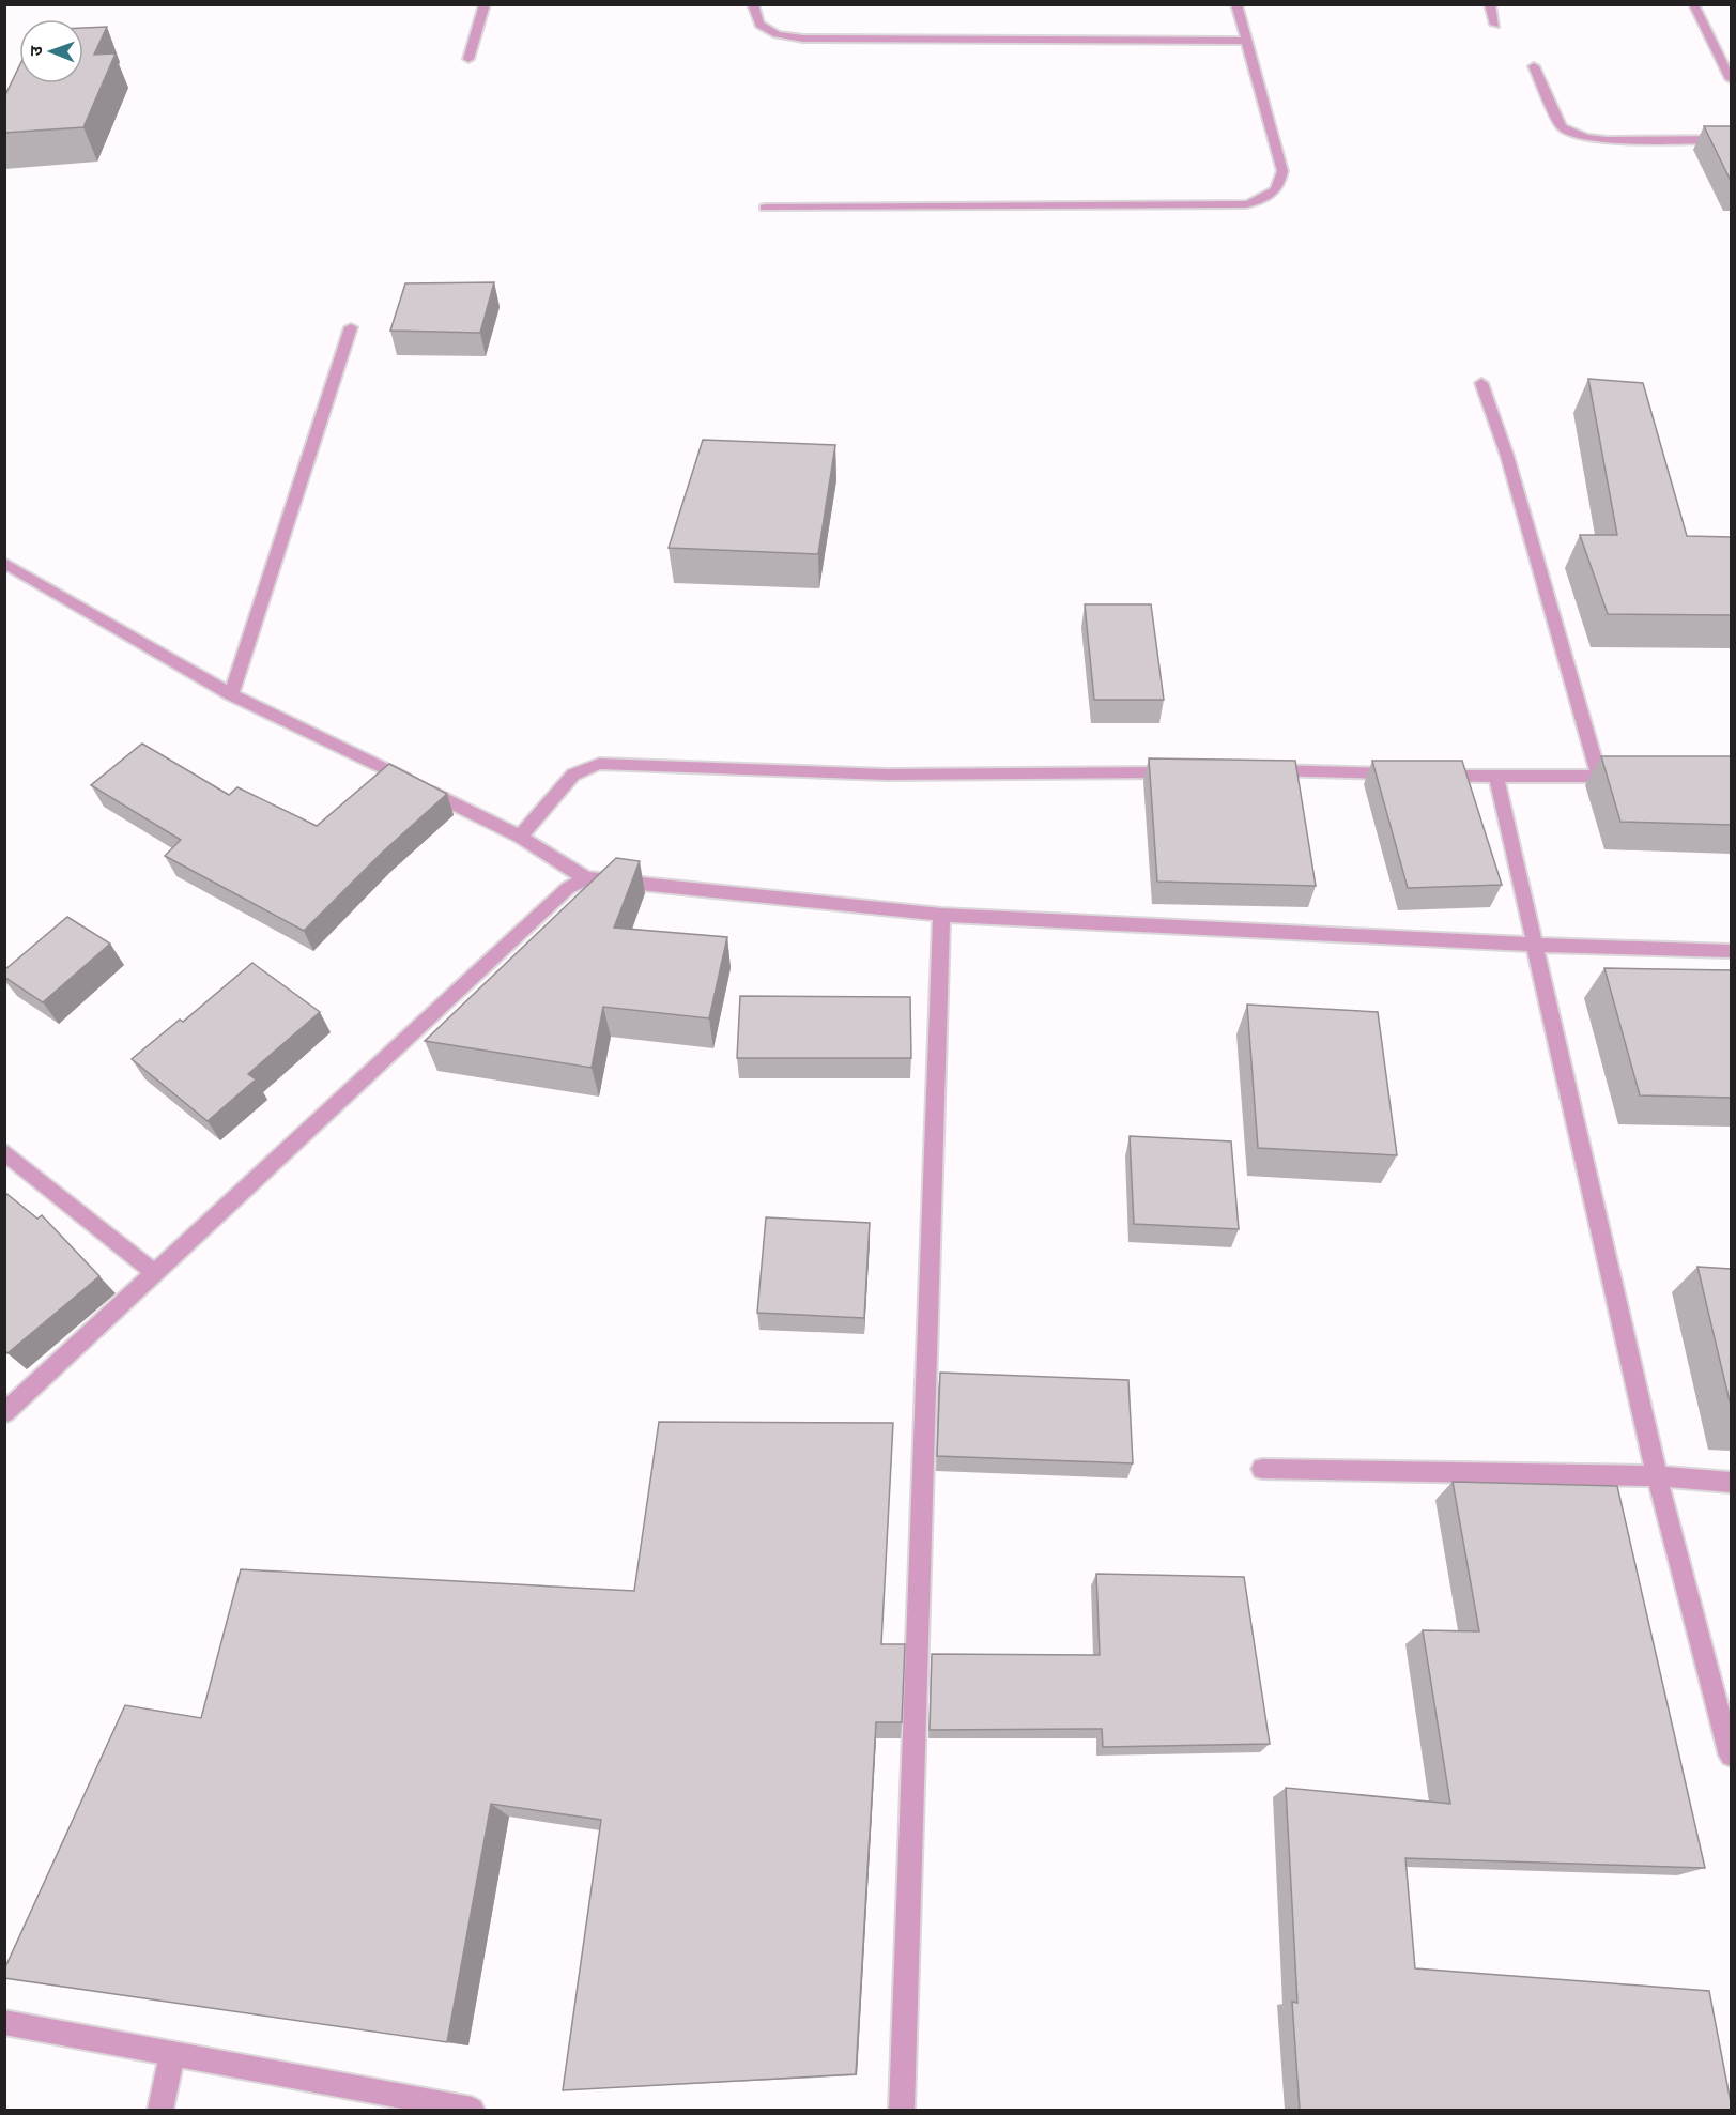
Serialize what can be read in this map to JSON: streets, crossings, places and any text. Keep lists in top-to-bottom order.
{
  "north": "left"
}
